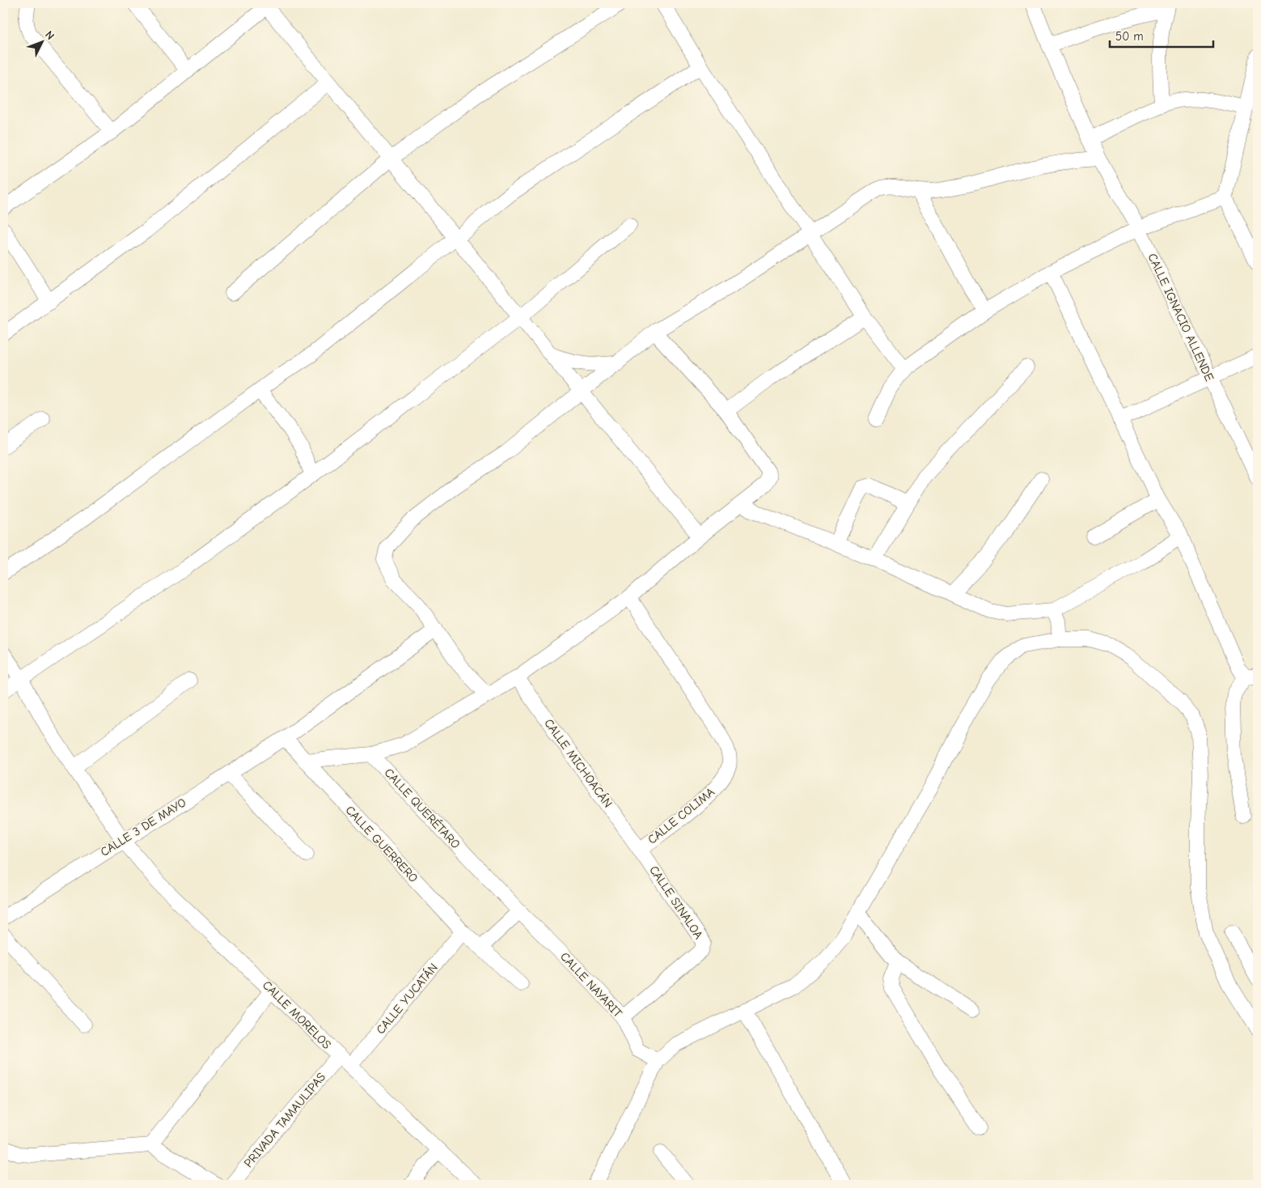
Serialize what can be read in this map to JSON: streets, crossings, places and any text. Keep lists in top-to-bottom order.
{
  "streets": {
    "street": [
      "CALLE IGNACIO ALLENDE",
      "CALLE MICHOACÁN",
      "CALLE QUERÉTARO",
      "CALLE COLIMA",
      "CALLE 3 DE MAYO",
      "CALLE GUERRERO",
      "CALLE SINALOA",
      "CALLE NAYARIT",
      "CALLE YUCATÁN",
      "CALLE MORELOS",
      "PRIVADA TAMAULIPAS"
    ]
  },
  "crossings": [
    ["CALLE MICHOACÁN", "CALLE COLIMA"],
    ["CALLE MICHOACÁN", "CALLE SINALOA"],
    ["CALLE QUERÉTARO", "CALLE NAYARIT"],
    ["CALLE COLIMA", "CALLE SINALOA"],
    ["CALLE 3 DE MAYO", "CALLE GUERRERO"],
    ["CALLE 3 DE MAYO", "CALLE MORELOS"],
    ["CALLE GUERRERO", "CALLE YUCATÁN"],
    ["CALLE SINALOA", "CALLE NAYARIT"],
    ["CALLE YUCATÁN", "CALLE MORELOS"],
    ["CALLE MORELOS", "PRIVADA TAMAULIPAS"]
  ],
  "scale_bar": "50 m",
  "north": "top right"
}
